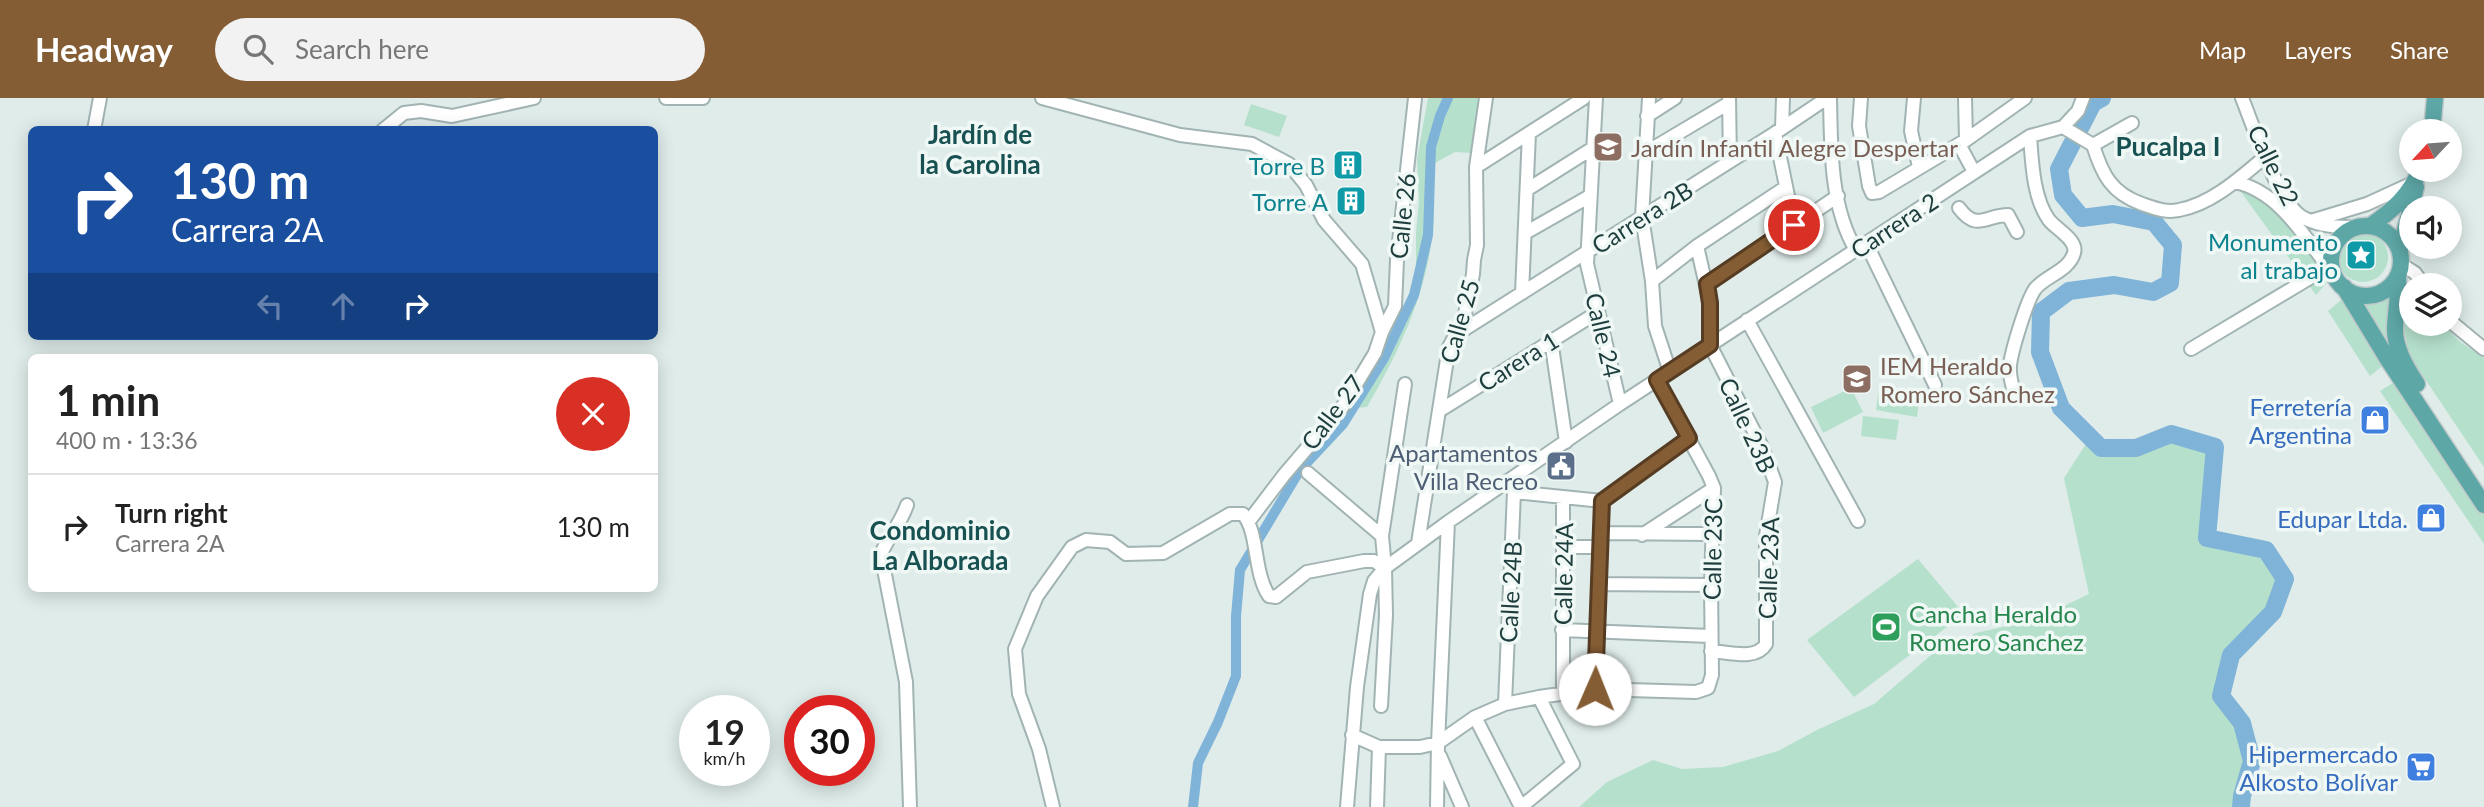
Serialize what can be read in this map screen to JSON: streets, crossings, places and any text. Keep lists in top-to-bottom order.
{
  "streets": {
    "street": [
      "Calle 22",
      "Calle 26",
      "Carrera 2B",
      "Carrera 2",
      "Calle 25",
      "Calle 24",
      "Carera 1",
      "Calle 27",
      "Calle 23B",
      "Calle 23C",
      "Calle 23A",
      "Calle 24A",
      "Calle 24B"
    ]
  },
  "crossings": [
    ["Calle 26", "Calle 27"],
    ["Carrera 2B", "Calle 25"],
    ["Carrera 2B", "Calle 24"],
    ["Carrera 2", "Calle 25"],
    ["Carrera 2", "Calle 24"],
    ["Carrera 2", "Calle 23B"],
    ["Carrera 2", "Calle 23C"],
    ["Carrera 2", "Calle 24B"],
    ["Calle 25", "Carera 1"],
    ["Calle 24", "Carera 1"],
    ["Calle 23B", "Calle 23A"],
    ["Calle 23C", "Calle 23A"]
  ],
  "districts": ["Jardín de la Carolina", "Pucalpa I", "Condominio La Alborada"],
  "places": {
    "school or university": ["Jardín Infantil Alegre Despertar", "IEM Heraldo Romero Sánchez"],
    "building": ["Torre B", "Torre A"],
    "place": ["Monumento al trabajo"],
    "shop": ["Ferretería Argentina", "Edupar Ltda."],
    "public building": ["Apartamentos Villa Recreo"],
    "sports": ["Cancha Heraldo Romero Sanchez"],
    "supermarket": ["Hipermercado Alkosto Bolívar"]
  },
  "north": "bottom left",
  "page": {
    "header": "Headway",
    "search": "Search here",
    "nav": ["Map", "Layers", "Share"],
    "turn": ["130 m", "Carrera 2A"],
    "heading": ["1 min", "400 m · 13:36"],
    "list": [
      {
        "name": "Turn right",
        "note": "Carrera 2A",
        "value": "130 m"
      }
    ],
    "speed": "19 km/h",
    "limit": "30"
  }
}
